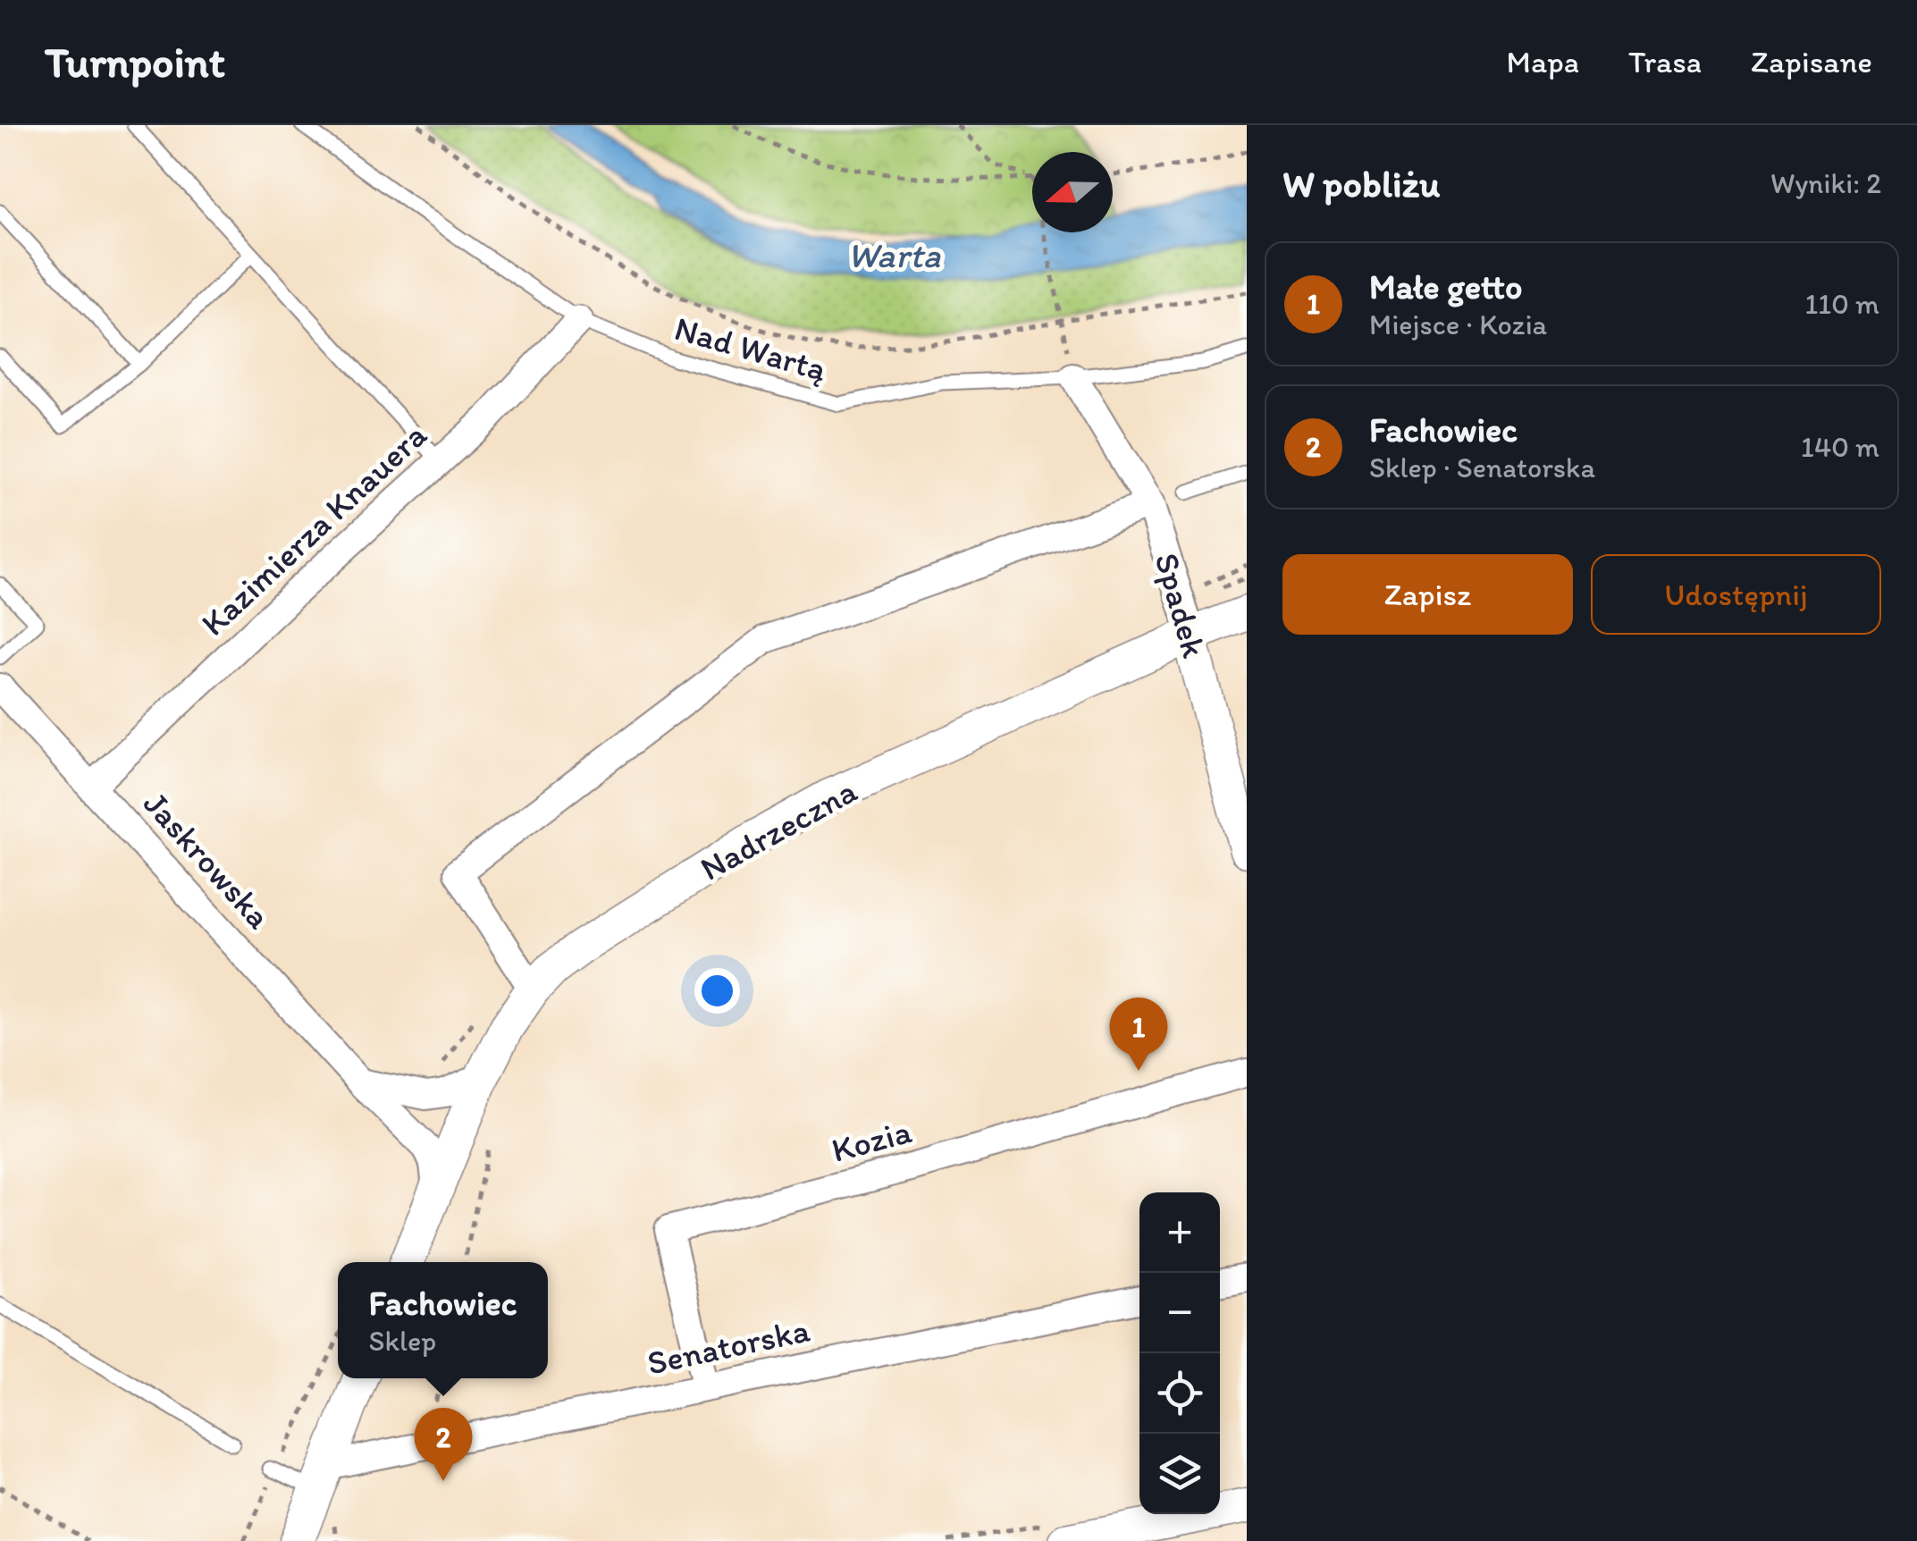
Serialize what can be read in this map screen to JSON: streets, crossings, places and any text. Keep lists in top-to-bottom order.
{
  "streets": {
    "street": [
      "Kazimierza Knauera",
      "Spadek",
      "Nadrzeczna",
      "Jaskrowska",
      "Kozia",
      "Senatorska"
    ],
    "lane": ["Nad Wartą"]
  },
  "crossings": [
    ["Nad Wartą", "Kazimierza Knauera"],
    ["Nad Wartą", "Spadek"],
    ["Kazimierza Knauera", "Jaskrowska"],
    ["Spadek", "Nadrzeczna"],
    ["Nadrzeczna", "Jaskrowska"],
    ["Kozia", "Senatorska"]
  ],
  "water": ["Warta"],
  "north": "left",
  "page": {
    "header": "Turnpoint",
    "nav": ["Mapa", "Trasa", "Zapisane"],
    "heading": ["W pobliżu", "Wyniki: 2"],
    "list": [
      {
        "mark": "1",
        "name": "Małe getto",
        "note": "Miejsce · Kozia",
        "value": "110 m"
      },
      {
        "mark": "2",
        "name": "Fachowiec",
        "note": "Sklep · Senatorska",
        "value": "140 m"
      }
    ],
    "buttons": ["Zapisz", "Udostępnij"],
    "pins": ["1", "2"],
    "map_buttons": ["+", "−"],
    "popup": ["Fachowiec", "Sklep"]
  }
}
